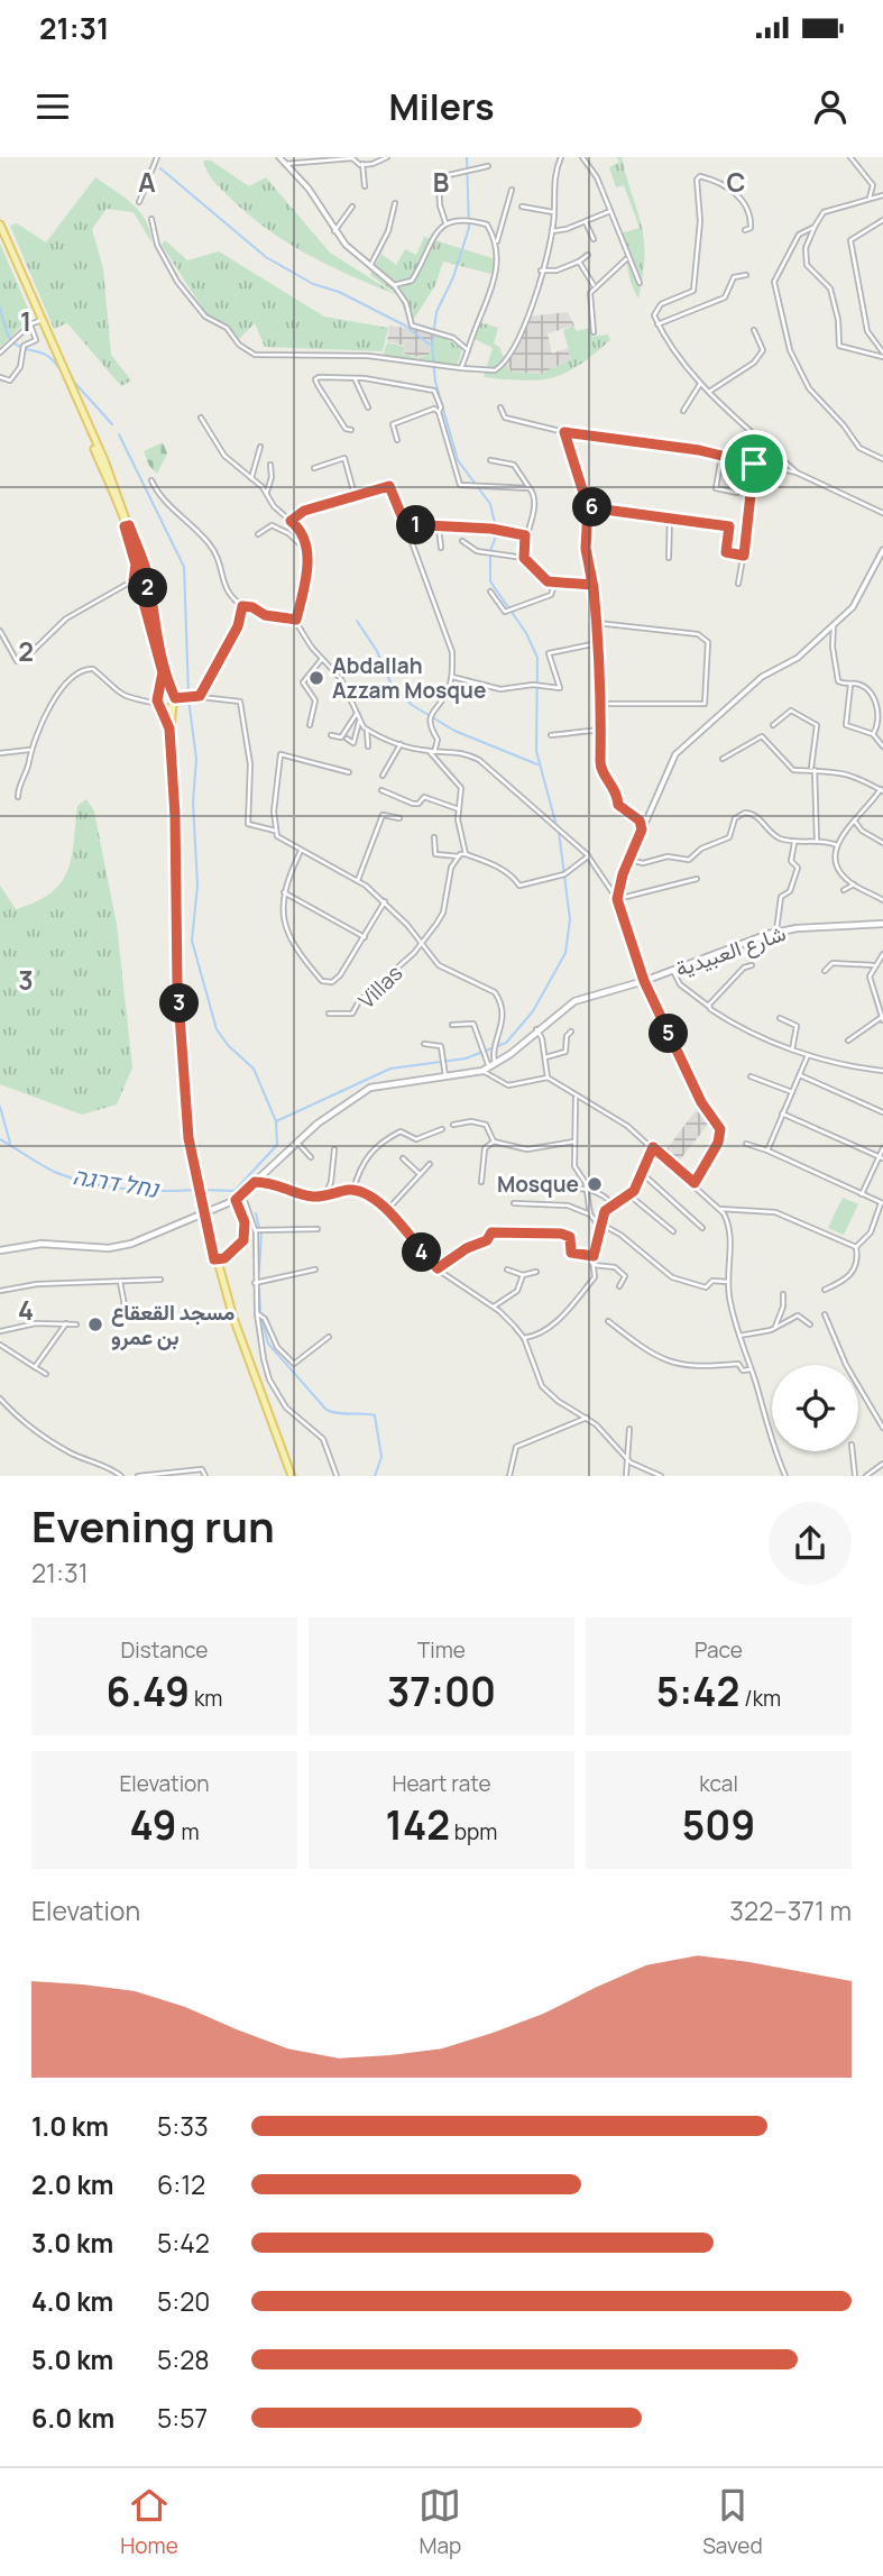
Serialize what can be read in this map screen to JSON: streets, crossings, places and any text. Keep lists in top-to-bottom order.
{
  "streets": {
    "main road": ["شارع العبيدية"],
    "street": ["Villas"]
  },
  "water": ["נחל דרגה"],
  "places": ["Abdallah Azzam Mosque", "Mosque", "مسجد القعقاع بن عمرو"],
  "page": {
    "status": "21:31",
    "header": "Milers",
    "pins": [
      "6",
      "1",
      "2",
      "3",
      "5",
      "4"
    ],
    "heading": ["Evening run", "21:31"],
    "stats": [
      ["Distance", "6.49 km"],
      ["Time", "37:00"],
      ["Pace", "5:42 /km"],
      ["Elevation", "49 m"],
      ["Heart rate", "142 bpm"],
      ["kcal", "509"]
    ],
    "chart": ["Elevation", "322–371 m"],
    "list": [
      {
        "name": "1.0 km",
        "note": "5:33"
      },
      {
        "name": "2.0 km",
        "note": "6:12"
      },
      {
        "name": "3.0 km",
        "note": "5:42"
      },
      {
        "name": "4.0 km",
        "note": "5:20"
      },
      {
        "name": "5.0 km",
        "note": "5:28"
      },
      {
        "name": "6.0 km",
        "note": "5:57"
      }
    ],
    "tabs": ["Home", "Map", "Saved"]
  },
  "grid": {
    "columns": ["A", "B", "C"],
    "rows": [
      "1",
      "2",
      "3",
      "4"
    ]
  }
}
